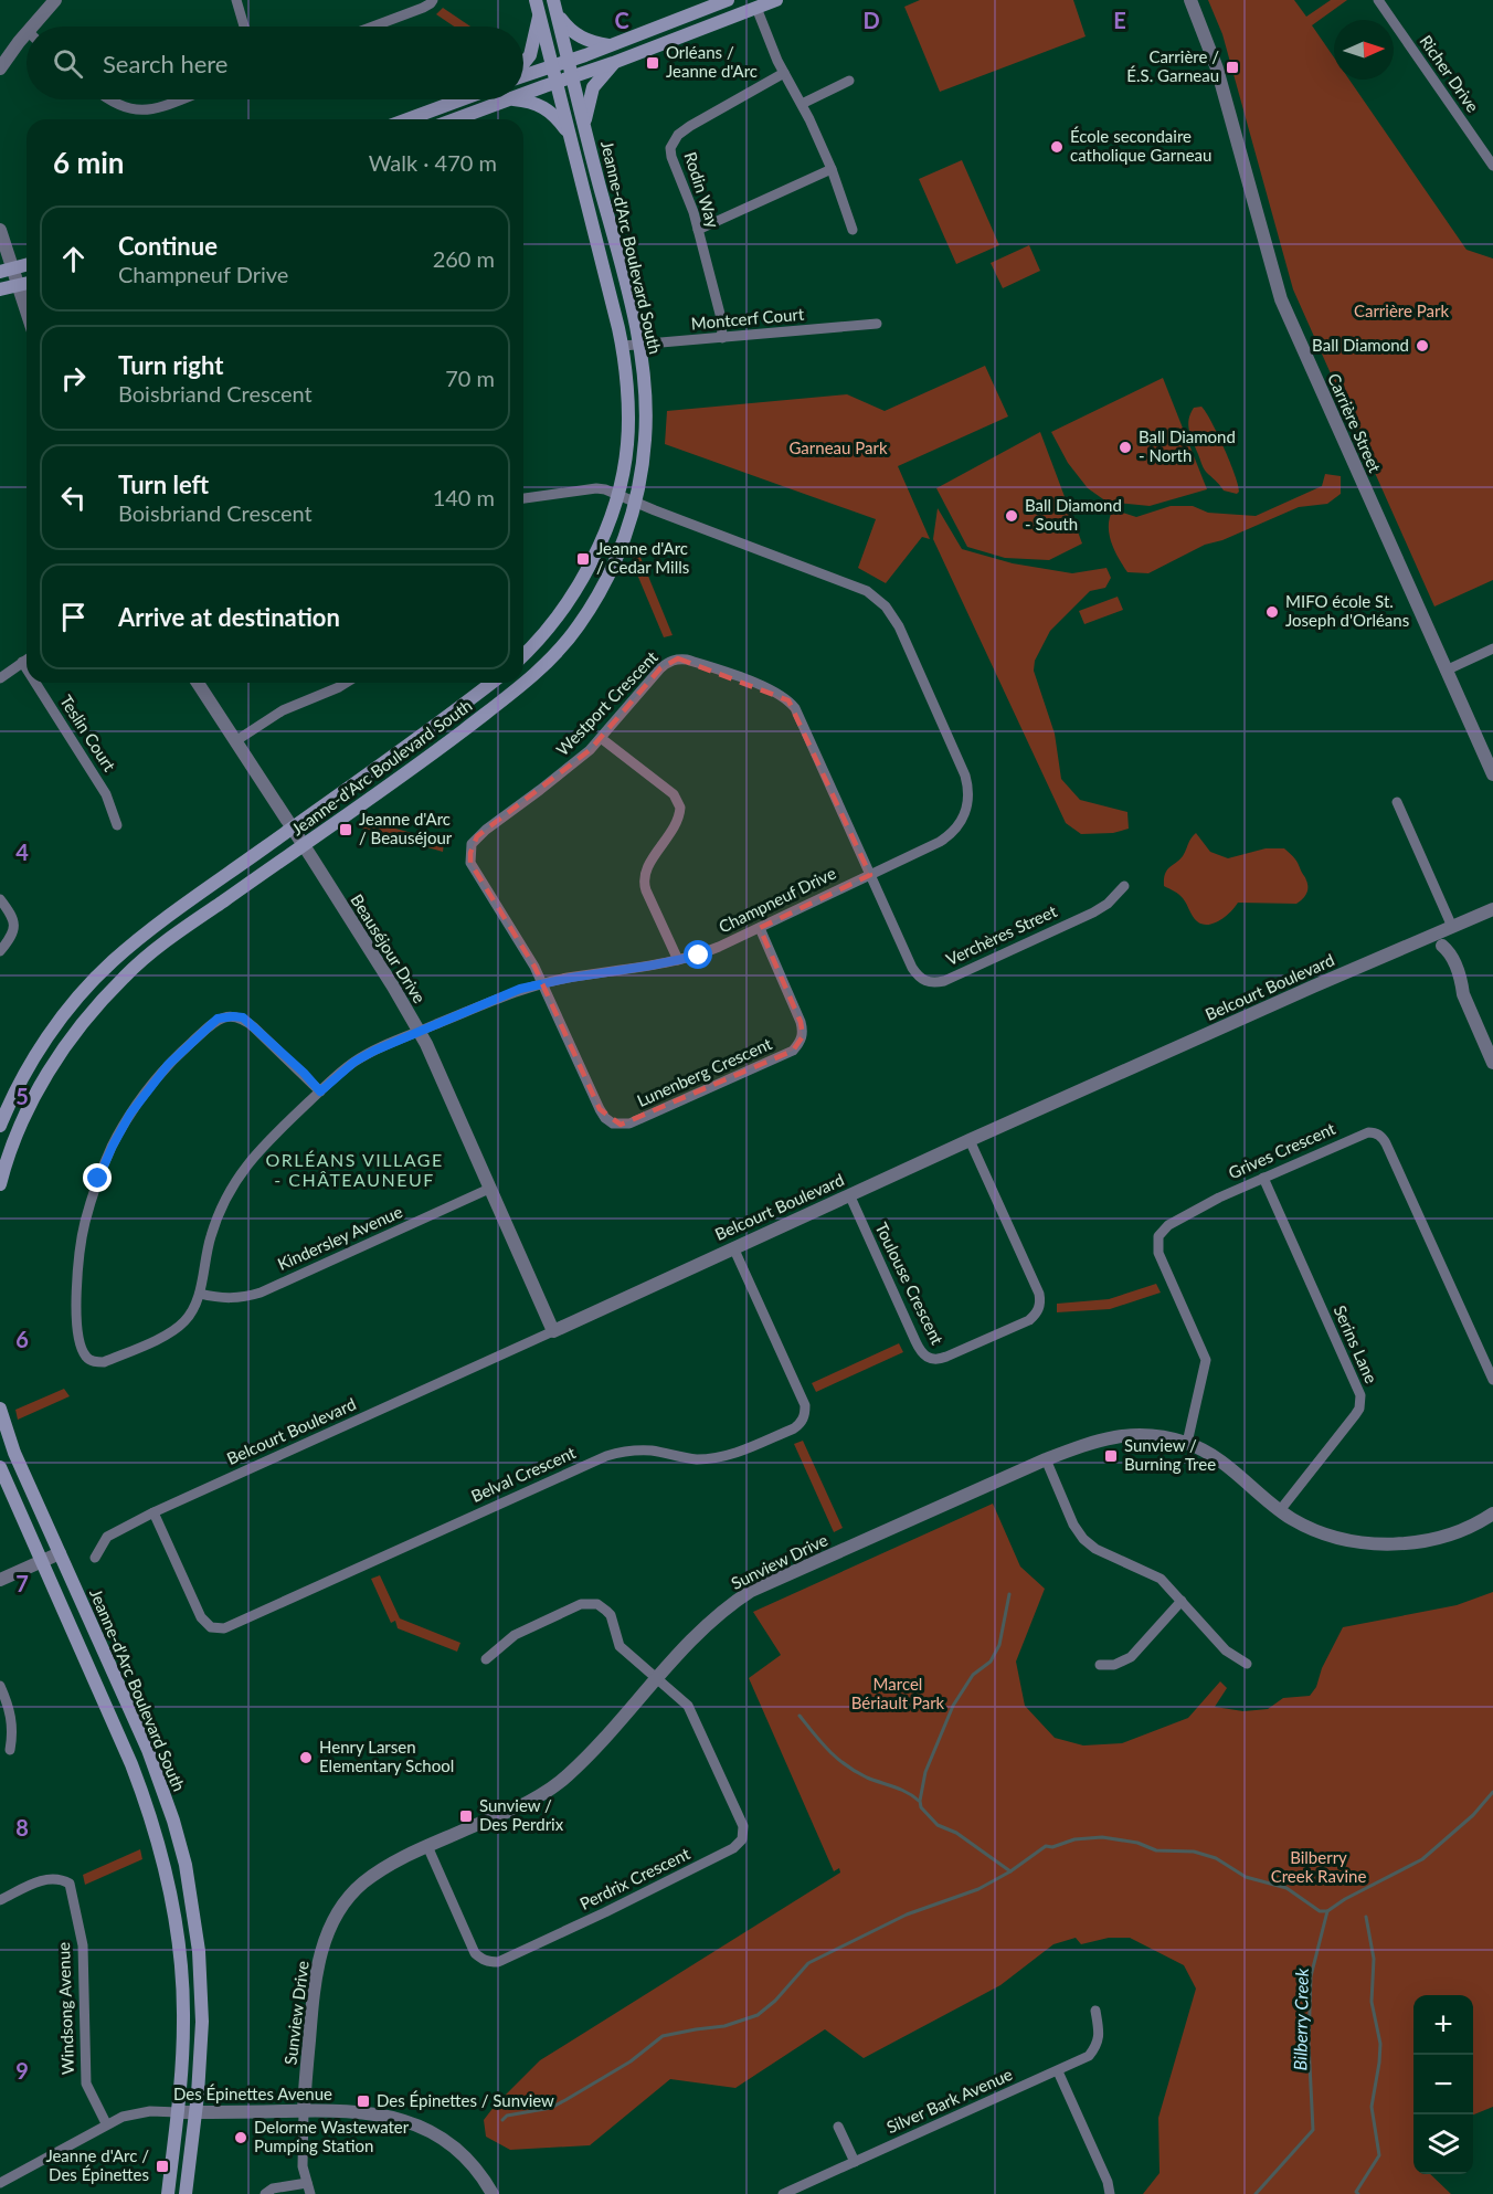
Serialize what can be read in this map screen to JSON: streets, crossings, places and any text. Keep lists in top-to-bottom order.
{
  "streets": {
    "main road": ["Jeanne-d'Arc Boulevard South"],
    "street": [
      "Richer Drive",
      "Rodin Way",
      "Montcerf Court",
      "Carrière Street",
      "Westport Crescent",
      "Teslin Court",
      "Champneuf Drive",
      "Verchères Street",
      "Beauséjour Drive",
      "Belcourt Boulevard",
      "Lunenberg Crescent",
      "Grives Crescent",
      "Kindersley Avenue",
      "Toulouse Crescent",
      "Serins Lane",
      "Belval Crescent",
      "Sunview Drive",
      "Perdrix Crescent",
      "Windsong Avenue",
      "Des Épinettes Avenue",
      "Silver Bark Avenue"
    ]
  },
  "crossings": [
    ["Rodin Way", "Montcerf Court"],
    ["Jeanne-d'Arc Boulevard South", "Montcerf Court"],
    ["Jeanne-d'Arc Boulevard South", "Champneuf Drive"],
    ["Jeanne-d'Arc Boulevard South", "Beauséjour Drive"],
    ["Jeanne-d'Arc Boulevard South", "Des Épinettes Avenue"],
    ["Westport Crescent", "Champneuf Drive"],
    ["Westport Crescent", "Verchères Street"],
    ["Westport Crescent", "Lunenberg Crescent"],
    ["Champneuf Drive", "Verchères Street"],
    ["Champneuf Drive", "Beauséjour Drive"],
    ["Champneuf Drive", "Lunenberg Crescent"],
    ["Champneuf Drive", "Kindersley Avenue"],
    ["Beauséjour Drive", "Belcourt Boulevard"],
    ["Beauséjour Drive", "Kindersley Avenue"],
    ["Belcourt Boulevard", "Toulouse Crescent"],
    ["Belcourt Boulevard", "Belval Crescent"],
    ["Grives Crescent", "Serins Lane"],
    ["Grives Crescent", "Sunview Drive"],
    ["Serins Lane", "Sunview Drive"],
    ["Sunview Drive", "Perdrix Crescent"],
    ["Sunview Drive", "Des Épinettes Avenue"],
    ["Windsong Avenue", "Des Épinettes Avenue"]
  ],
  "districts": ["ORLÉANS VILLAGE - CHÂTEAUNEUF"],
  "water": ["Bilberry Creek"],
  "parks": [
    "Carrière Park",
    "Garneau Park",
    "Marcel Bériault Park",
    "Bilberry Creek Ravine"
  ],
  "places": {
    "transit": [
      "Orléans / Jeanne d'Arc",
      "Carrière / É.S. Garneau",
      "Jeanne d'Arc / Cedar Mills",
      "Jeanne d'Arc / Beauséjour",
      "Sunview / Burning Tree",
      "Sunview / Des Perdrix",
      "Des Épinettes / Sunview",
      "Jeanne d'Arc / Des Épinettes"
    ],
    "other": [
      "École secondaire catholique Garneau",
      "Ball Diamond",
      "Ball Diamond - North",
      "Ball Diamond - South",
      "MIFO école St. Joseph d'Orléans",
      "Henry Larsen Elementary School",
      "Delorme Wastewater Pumping Station"
    ]
  },
  "north": "right",
  "page": {
    "search": "Search here",
    "heading": ["6 min", "Walk · 470 m"],
    "list": [
      ["Continue", "Champneuf Drive", "260 m"],
      ["Turn right", "Boisbriand Crescent", "70 m"],
      ["Turn left", "Boisbriand Crescent", "140 m"],
      "Arrive at destination"
    ],
    "map_buttons": ["+", "−"]
  },
  "grid": {
    "columns": ["C", "D", "E"],
    "rows": [
      "4",
      "5",
      "6",
      "7",
      "8",
      "9"
    ]
  }
}
